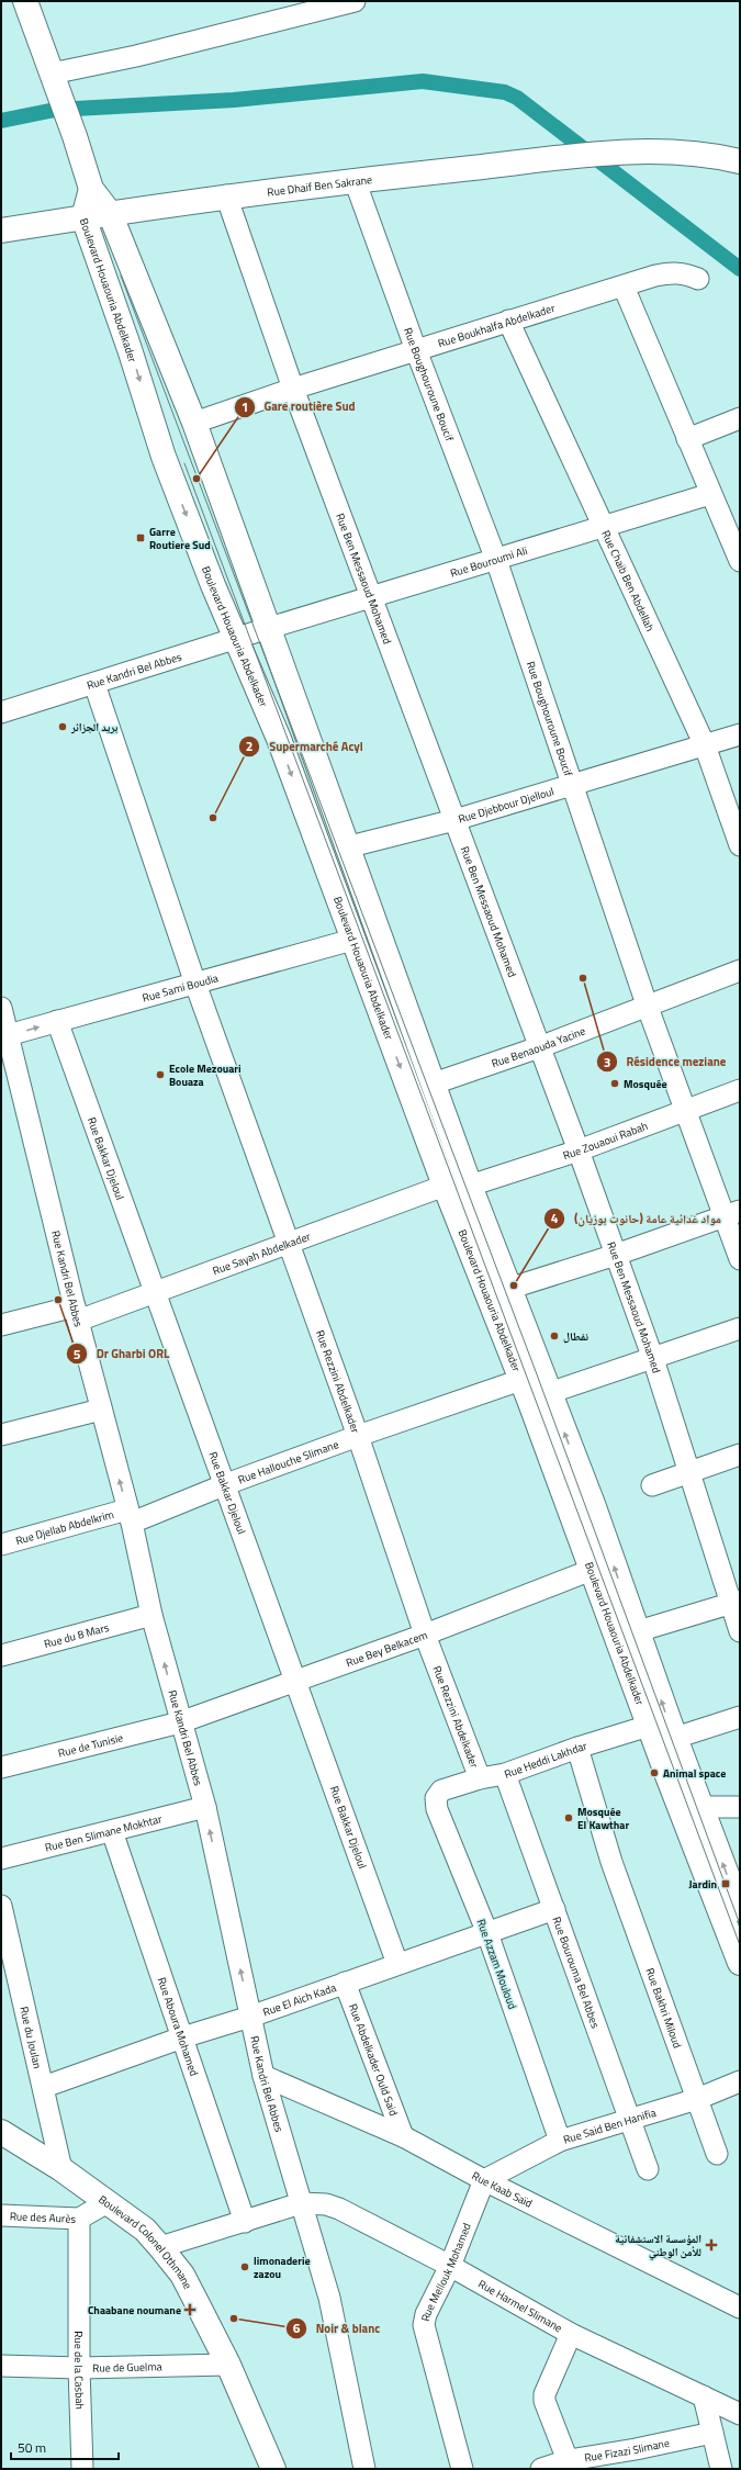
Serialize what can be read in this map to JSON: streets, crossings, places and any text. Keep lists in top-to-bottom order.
{
  "streets": {
    "main road": ["Rue Dhaif Ben Sakrane", "Boulevard Houaouria Abdelkader", "Boulevard Colonel Othmane"],
    "street": [
      "Rue Boukhalfa Abdelkader",
      "Rue Boughouroune Boucif",
      "Rue Bouroumi Ali",
      "Rue Ben Messaoud Mohamed",
      "Rue Chaib Ben Abdellah",
      "Rue Kandri Bel Abbes",
      "Rue Djebbour Djelloul",
      "Rue Sami Boudia",
      "Rue Benaouda Yacine",
      "Rue Zouaoui Rabah",
      "Rue Bakkar Djeloul",
      "Rue Sayah Abdelkader",
      "Rue Rezzini Abdelkader",
      "Rue Hallouche Slimane",
      "Rue Djellab Abdelkrim",
      "Rue du 8 Mars",
      "Rue Bey Belkacem",
      "Rue de Tunisie",
      "Rue Heddi Lakhdar",
      "Rue Ben Slimane Mokhtar",
      "Rue Azzam Mouloud",
      "Rue Bourouma Bel Abbes",
      "Rue El Aich Kada",
      "Rue Bakhri Miloud",
      "Rue Aboura Mohamed",
      "Rue du Joulan",
      "Rue Abdelkader Ould Said",
      "Rue Said Ben Hanifia",
      "Rue Kaab Saïd",
      "Rue des Aurès",
      "Rue Mellouk Mohamed",
      "Rue Harmel Slimane",
      "Rue de Guelma",
      "Rue de la Casbah",
      "Rue Fizazi Slimane"
    ]
  },
  "crossings": [
    ["Rue Dhaif Ben Sakrane", "Boulevard Houaouria Abdelkader"],
    ["Rue Dhaif Ben Sakrane", "Rue Boughouroune Boucif"],
    ["Rue Dhaif Ben Sakrane", "Rue Ben Messaoud Mohamed"],
    ["Boulevard Houaouria Abdelkader", "Rue Boukhalfa Abdelkader"],
    ["Boulevard Houaouria Abdelkader", "Rue Bouroumi Ali"],
    ["Boulevard Houaouria Abdelkader", "Rue Kandri Bel Abbes"],
    ["Boulevard Houaouria Abdelkader", "Rue Djebbour Djelloul"],
    ["Boulevard Houaouria Abdelkader", "Rue Sami Boudia"],
    ["Boulevard Houaouria Abdelkader", "Rue Benaouda Yacine"],
    ["Boulevard Houaouria Abdelkader", "Rue Zouaoui Rabah"],
    ["Boulevard Houaouria Abdelkader", "Rue Sayah Abdelkader"],
    ["Boulevard Houaouria Abdelkader", "Rue Hallouche Slimane"],
    ["Boulevard Houaouria Abdelkader", "Rue Bey Belkacem"],
    ["Boulevard Houaouria Abdelkader", "Rue Heddi Lakhdar"],
    ["Rue Boukhalfa Abdelkader", "Rue Boughouroune Boucif"],
    ["Rue Boukhalfa Abdelkader", "Rue Ben Messaoud Mohamed"],
    ["Rue Boukhalfa Abdelkader", "Rue Chaib Ben Abdellah"],
    ["Rue Boughouroune Boucif", "Rue Bouroumi Ali"],
    ["Rue Boughouroune Boucif", "Rue Djebbour Djelloul"],
    ["Rue Boughouroune Boucif", "Rue Benaouda Yacine"],
    ["Rue Boughouroune Boucif", "Rue Zouaoui Rabah"],
    ["Rue Bouroumi Ali", "Rue Ben Messaoud Mohamed"],
    ["Rue Bouroumi Ali", "Rue Chaib Ben Abdellah"],
    ["Rue Bouroumi Ali", "Rue Kandri Bel Abbes"],
    ["Rue Ben Messaoud Mohamed", "Rue Djebbour Djelloul"],
    ["Rue Ben Messaoud Mohamed", "Rue Benaouda Yacine"],
    ["Rue Ben Messaoud Mohamed", "Rue Zouaoui Rabah"],
    ["Rue Ben Messaoud Mohamed", "Rue Hallouche Slimane"],
    ["Rue Chaib Ben Abdellah", "Rue Djebbour Djelloul"],
    ["Rue Kandri Bel Abbes", "Rue Sami Boudia"],
    ["Rue Kandri Bel Abbes", "Rue Sayah Abdelkader"],
    ["Rue Kandri Bel Abbes", "Rue Rezzini Abdelkader"],
    ["Rue Kandri Bel Abbes", "Rue Hallouche Slimane"],
    ["Rue Kandri Bel Abbes", "Rue Djellab Abdelkrim"],
    ["Rue Kandri Bel Abbes", "Rue du 8 Mars"],
    ["Rue Kandri Bel Abbes", "Rue Bey Belkacem"],
    ["Rue Kandri Bel Abbes", "Rue de Tunisie"],
    ["Rue Kandri Bel Abbes", "Rue Ben Slimane Mokhtar"],
    ["Rue Kandri Bel Abbes", "Rue El Aich Kada"],
    ["Rue Kandri Bel Abbes", "Rue Kaab Saïd"],
    ["Rue Kandri Bel Abbes", "Rue Harmel Slimane"],
    ["Rue Sami Boudia", "Rue Bakkar Djeloul"],
    ["Rue Sami Boudia", "Rue Rezzini Abdelkader"],
    ["Rue Bakkar Djeloul", "Rue Sayah Abdelkader"],
    ["Rue Bakkar Djeloul", "Rue Hallouche Slimane"],
    ["Rue Bakkar Djeloul", "Rue Bey Belkacem"],
    ["Rue Bakkar Djeloul", "Rue El Aich Kada"],
    ["Rue Sayah Abdelkader", "Rue Rezzini Abdelkader"],
    ["Rue Rezzini Abdelkader", "Rue Hallouche Slimane"],
    ["Rue Rezzini Abdelkader", "Rue Bey Belkacem"],
    ["Rue Rezzini Abdelkader", "Rue Heddi Lakhdar"],
    ["Rue Hallouche Slimane", "Rue Djellab Abdelkrim"],
    ["Rue Bey Belkacem", "Rue de Tunisie"],
    ["Rue Heddi Lakhdar", "Rue Azzam Mouloud"],
    ["Rue Heddi Lakhdar", "Rue Bourouma Bel Abbes"],
    ["Rue Heddi Lakhdar", "Rue Bakhri Miloud"],
    ["Rue Ben Slimane Mokhtar", "Rue Aboura Mohamed"],
    ["Rue Azzam Mouloud", "Rue El Aich Kada"],
    ["Rue Azzam Mouloud", "Rue Said Ben Hanifia"],
    ["Rue Bourouma Bel Abbes", "Rue El Aich Kada"],
    ["Rue Bourouma Bel Abbes", "Rue Said Ben Hanifia"],
    ["Rue El Aich Kada", "Rue Aboura Mohamed"],
    ["Rue El Aich Kada", "Rue du Joulan"],
    ["Rue El Aich Kada", "Rue Abdelkader Ould Said"],
    ["Rue Bakhri Miloud", "Rue Said Ben Hanifia"],
    ["Rue du Joulan", "Boulevard Colonel Othmane"],
    ["Rue Abdelkader Ould Said", "Rue Kaab Saïd"],
    ["Rue Said Ben Hanifia", "Rue Kaab Saïd"],
    ["Rue Said Ben Hanifia", "Rue Mellouk Mohamed"],
    ["Rue Kaab Saïd", "Rue Mellouk Mohamed"],
    ["Rue des Aurès", "Boulevard Colonel Othmane"],
    ["Rue des Aurès", "Rue de la Casbah"],
    ["Boulevard Colonel Othmane", "Rue de Guelma"],
    ["Rue Mellouk Mohamed", "Rue Harmel Slimane"],
    ["Rue de Guelma", "Rue de la Casbah"]
  ],
  "places": {
    "other": [
      "Gare routière Sud",
      "بريد الجزائر",
      "Supermarché Acyl",
      "Résidence meziane",
      "Ecole Mezouari Bouaza",
      "Mosquée",
      "مواد غدائية عامة (حانوت بوزيان)",
      "Dr Gharbi ORL",
      "نفطال",
      "Animal space",
      "Mosquée El Kawthar",
      "limonaderie zazou",
      "Noir & blanc"
    ],
    "transit": ["Garre Routiere Sud", "Jardin"],
    "health": ["المؤسسة الاستشفائية للأمن الوطني", "Chaabane noumane"]
  },
  "scale_bar": "50 m"
}
